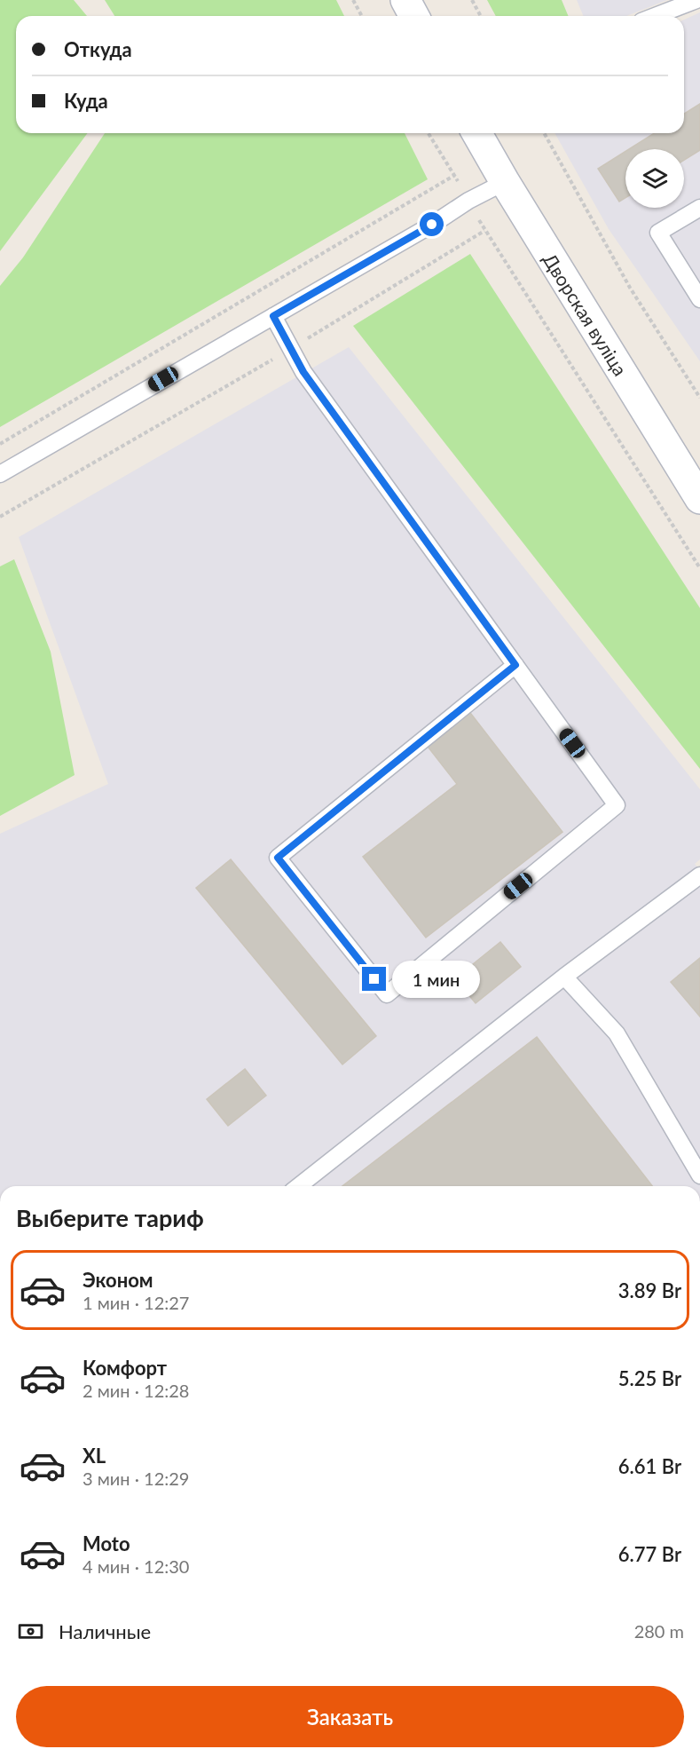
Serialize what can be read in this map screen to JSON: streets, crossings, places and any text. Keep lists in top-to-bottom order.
{
  "streets": {
    "street": ["Дворская вуліца"]
  },
  "page": {
    "banner": ["Откуда", "Куда"],
    "bubble": "1 мин",
    "heading": "Выберите тариф",
    "list": [
      {
        "name": "Эконом",
        "note": "1 мин · 12:27",
        "value": "3.89 Br"
      },
      {
        "name": "Комфорт",
        "note": "2 мин · 12:28",
        "value": "5.25 Br"
      },
      {
        "name": "XL",
        "note": "3 мин · 12:29",
        "value": "6.61 Br"
      },
      {
        "name": "Moto",
        "note": "4 мин · 12:30",
        "value": "6.77 Br"
      }
    ],
    "pay": ["Наличные", "280 m"],
    "buttons": "Заказать"
  }
}
